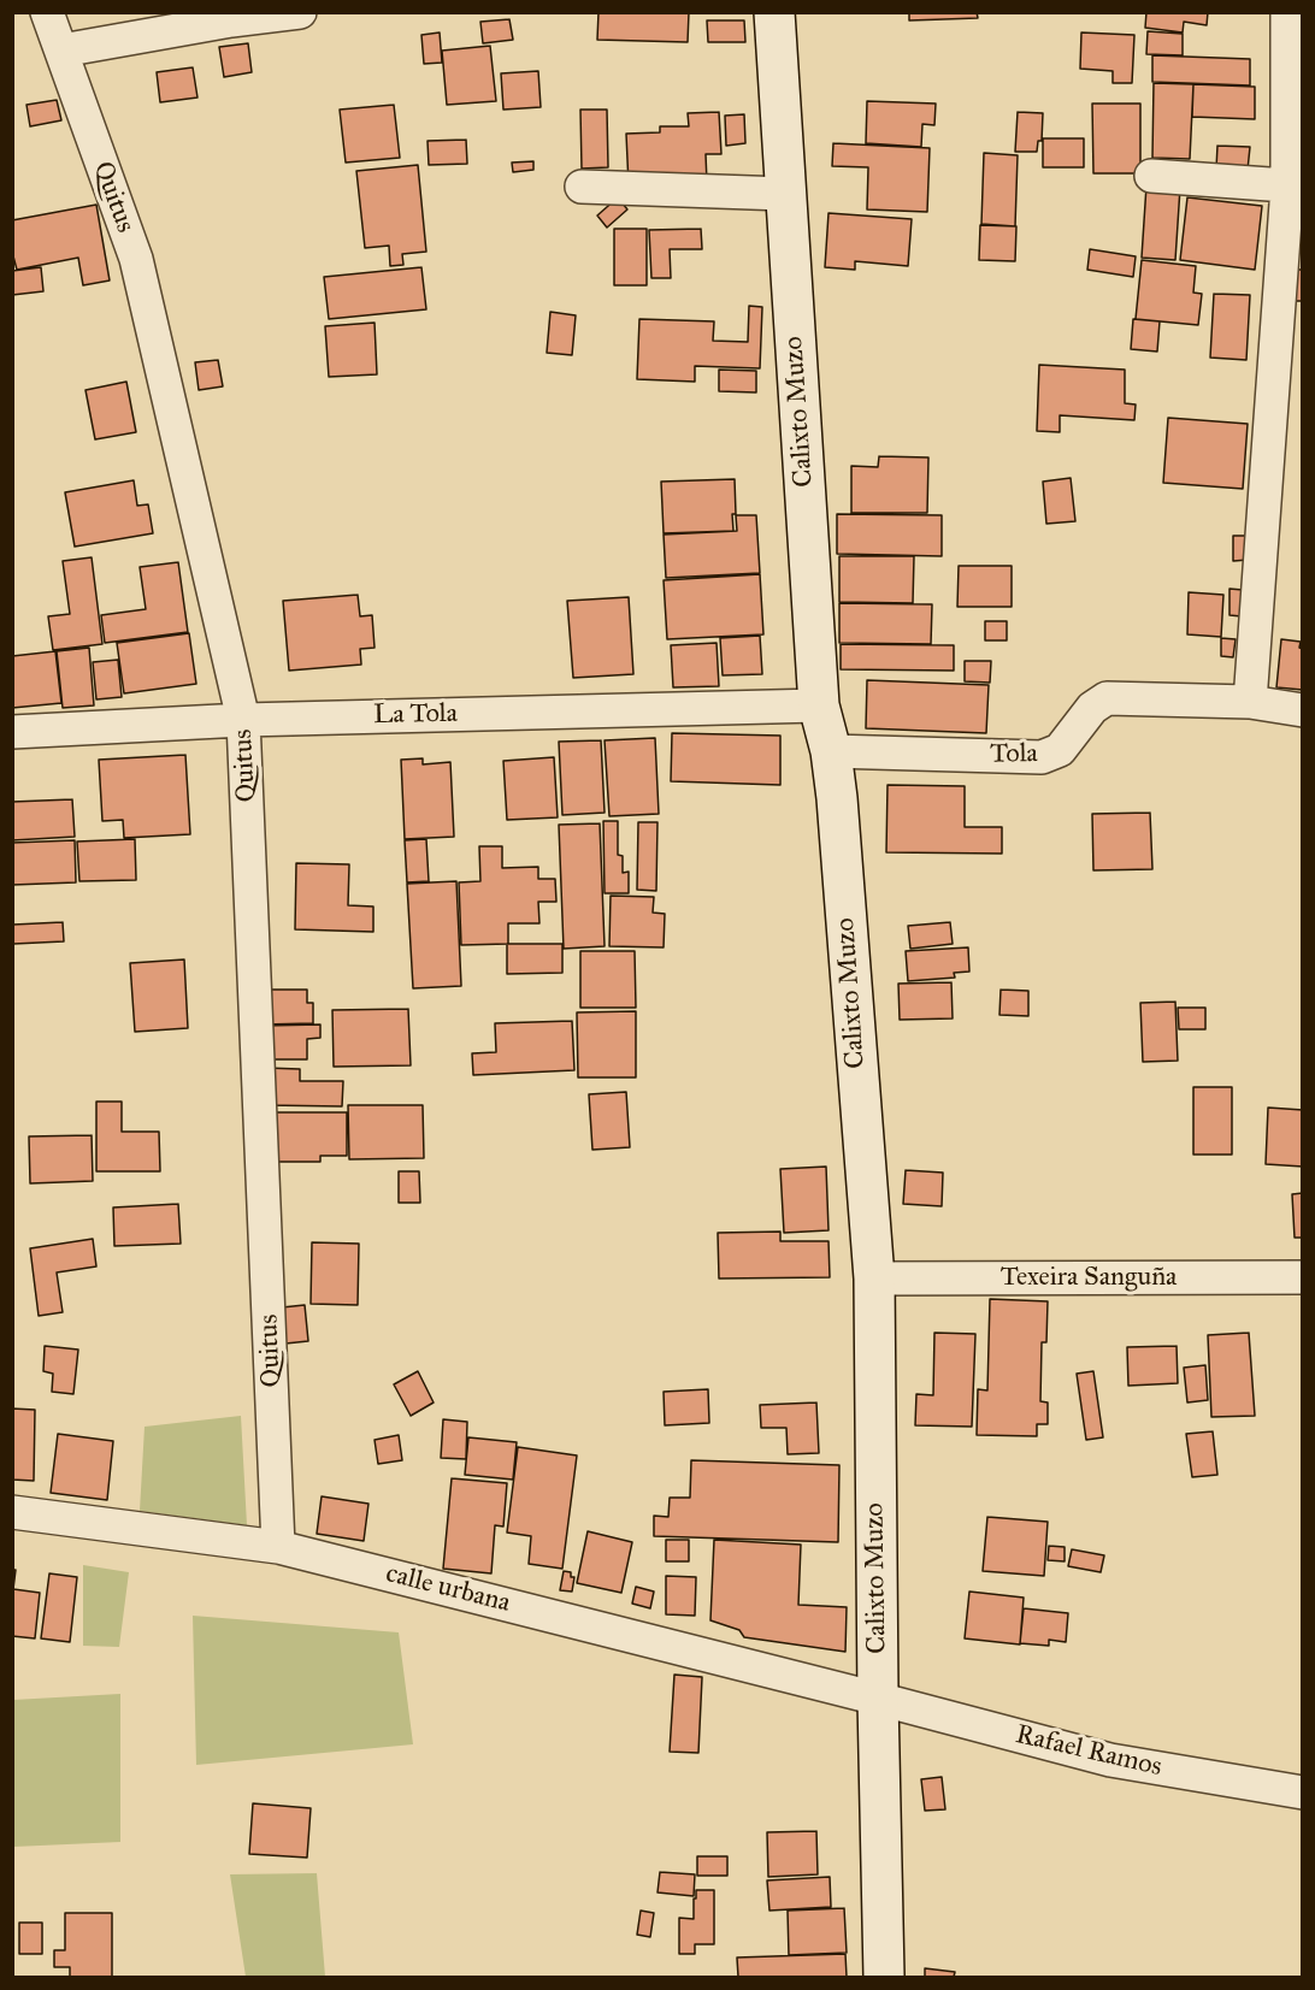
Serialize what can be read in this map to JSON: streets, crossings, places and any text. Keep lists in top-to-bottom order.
{
  "streets": {
    "street": [
      "Quitus",
      "Calixto Muzo",
      "La Tola",
      "Tola",
      "Texeira Sanguña",
      "calle urbana",
      "Rafael Ramos"
    ]
  },
  "crossings": [
    ["Quitus", "La Tola"],
    ["Quitus", "calle urbana"],
    ["Calixto Muzo", "La Tola"],
    ["Calixto Muzo", "Tola"],
    ["Calixto Muzo", "Texeira Sanguña"],
    ["Calixto Muzo", "calle urbana"],
    ["Calixto Muzo", "Rafael Ramos"],
    ["calle urbana", "Rafael Ramos"]
  ]
}
